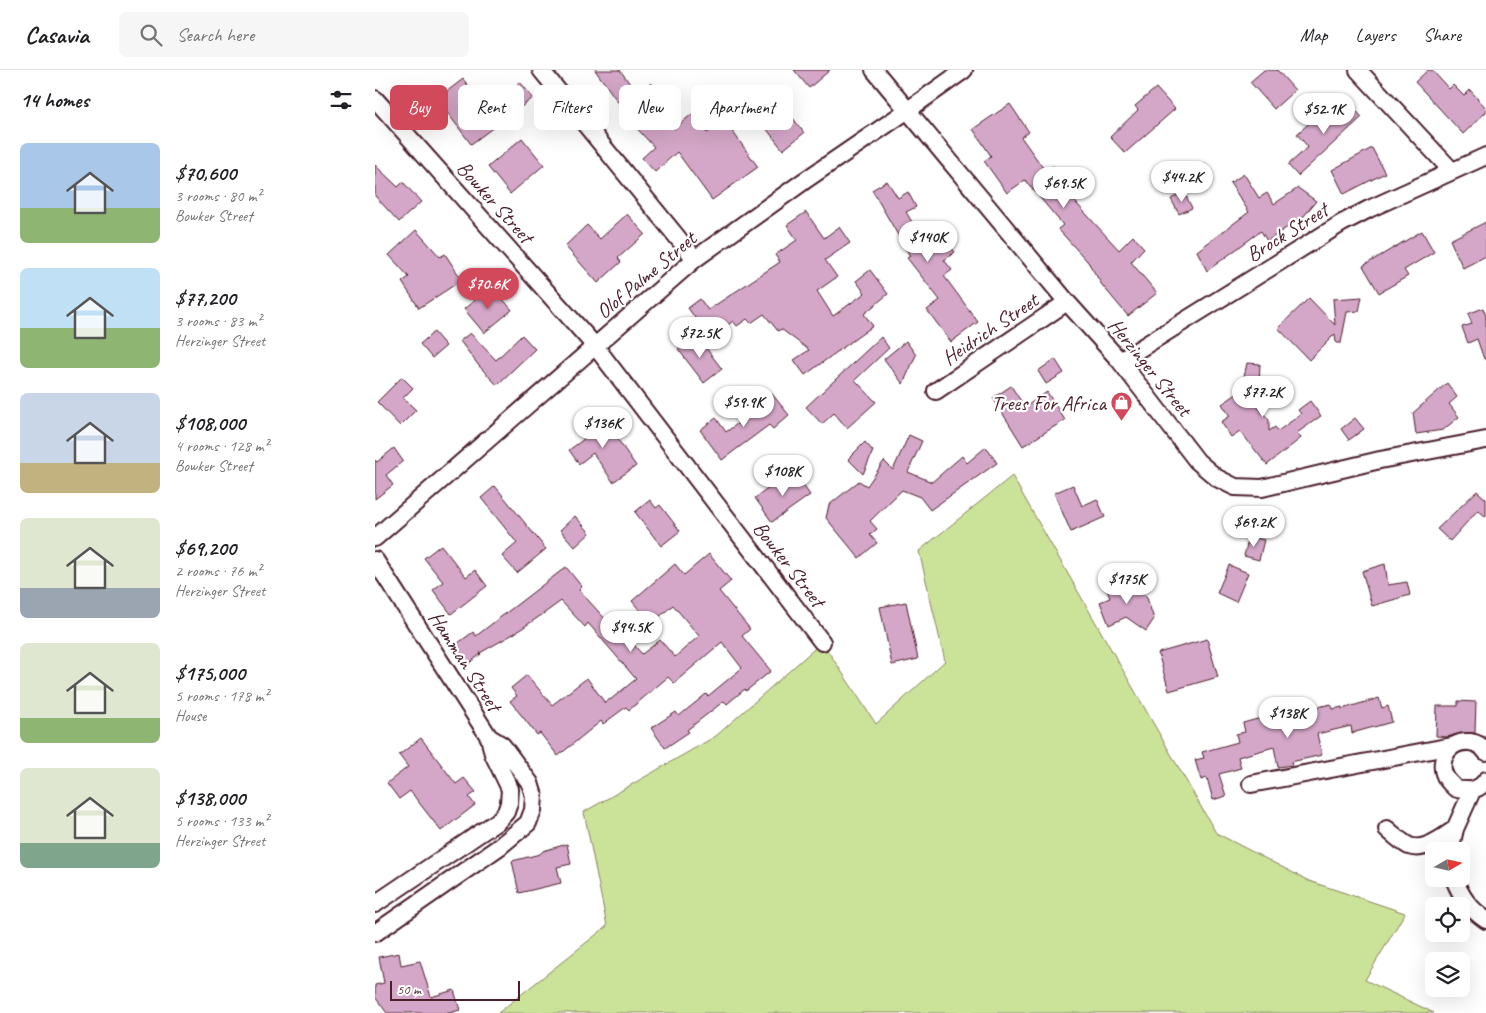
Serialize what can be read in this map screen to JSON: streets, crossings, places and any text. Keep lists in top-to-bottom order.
{
  "streets": {
    "street": [
      "Bowker Street",
      "Brock Street",
      "Olof Palme Street",
      "Heidrich Street",
      "Herzinger Street",
      "Hamman Street"
    ]
  },
  "crossings": [
    ["Bowker Street", "Olof Palme Street"],
    ["Brock Street", "Herzinger Street"],
    ["Olof Palme Street", "Herzinger Street"],
    ["Heidrich Street", "Herzinger Street"]
  ],
  "places": {
    "shop": ["Trees For Africa"]
  },
  "scale_bar": "50 m",
  "north": "right",
  "page": {
    "header": "Casavia",
    "search": "Search here",
    "nav": ["Map", "Layers", "Share"],
    "heading": "14 homes",
    "chip": [
      "Buy",
      "Rent",
      "Filters",
      "New",
      "Apartment"
    ],
    "price": [
      "$52.1K",
      "$44.2K",
      "$69.5K",
      "$140K",
      "$70.6K",
      "$72.5K",
      "$77.2K",
      "$59.9K",
      "$136K",
      "$108K",
      "$69.2K",
      "$175K",
      "$94.5K",
      "$138K"
    ],
    "list": [
      {
        "name": "$70,600",
        "note": "3 rooms · 80 m² · Bowker Street"
      },
      {
        "name": "$77,200",
        "note": "3 rooms · 83 m² · Herzinger Street"
      },
      {
        "name": "$108,000",
        "note": "4 rooms · 128 m² · Bowker Street"
      },
      {
        "name": "$69,200",
        "note": "2 rooms · 76 m² · Herzinger Street"
      },
      {
        "name": "$175,000",
        "note": "5 rooms · 178 m² · House"
      },
      {
        "name": "$138,000",
        "note": "5 rooms · 133 m² · Herzinger Street"
      }
    ],
    "scale": "50 m"
  }
}
